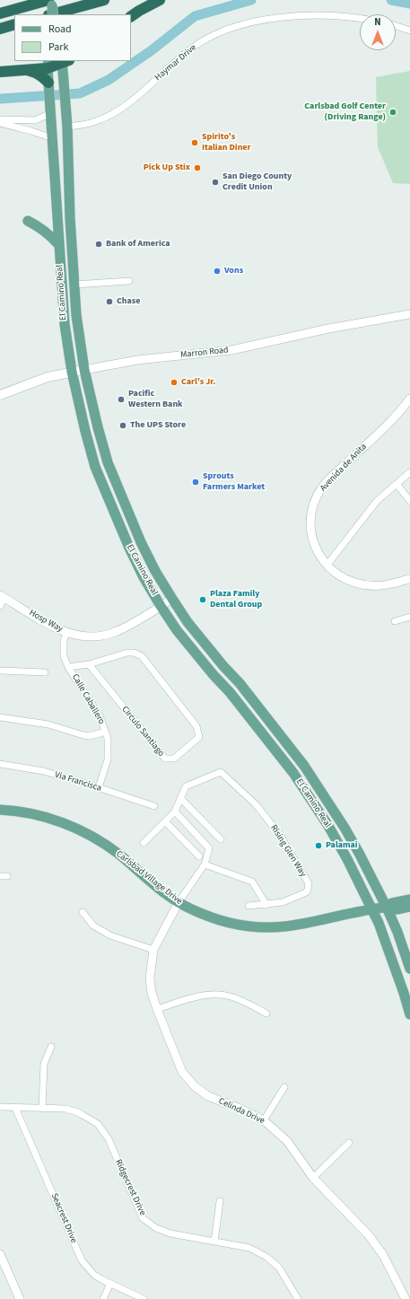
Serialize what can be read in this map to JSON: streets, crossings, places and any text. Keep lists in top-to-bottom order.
{
  "streets": {
    "main road": ["El Camino Real", "Marron Road", "Carlsbad Village Drive"],
    "street": [
      "Haymar Drive",
      "Avenida de Anita",
      "Hosp Way",
      "Calle Caballero",
      "Circulo Santiago",
      "Via Francisca",
      "Rising Glen Way",
      "Celinda Drive",
      "Ridgecrest Drive",
      "Seacrest Drive"
    ]
  },
  "crossings": [
    ["Haymar Drive", "El Camino Real"],
    ["El Camino Real", "Marron Road"],
    ["El Camino Real", "Hosp Way"],
    ["El Camino Real", "Carlsbad Village Drive"],
    ["Hosp Way", "Calle Caballero"],
    ["Calle Caballero", "Via Francisca"],
    ["Carlsbad Village Drive", "Celinda Drive"],
    ["Ridgecrest Drive", "Seacrest Drive"]
  ],
  "places": [
    "Carlsbad Golf Center (Driving Range)",
    "Spirito's Italian Diner",
    "Pick Up Stix",
    "San Diego County Credit Union",
    "Bank of America",
    "Vons",
    "Chase",
    "Carl's Jr.",
    "Pacific Western Bank",
    "The UPS Store",
    "Sprouts Farmers Market",
    "Plaza Family Dental Group",
    "Palamai"
  ],
  "legend": ["Road", "Park"],
  "north": "top"
}
